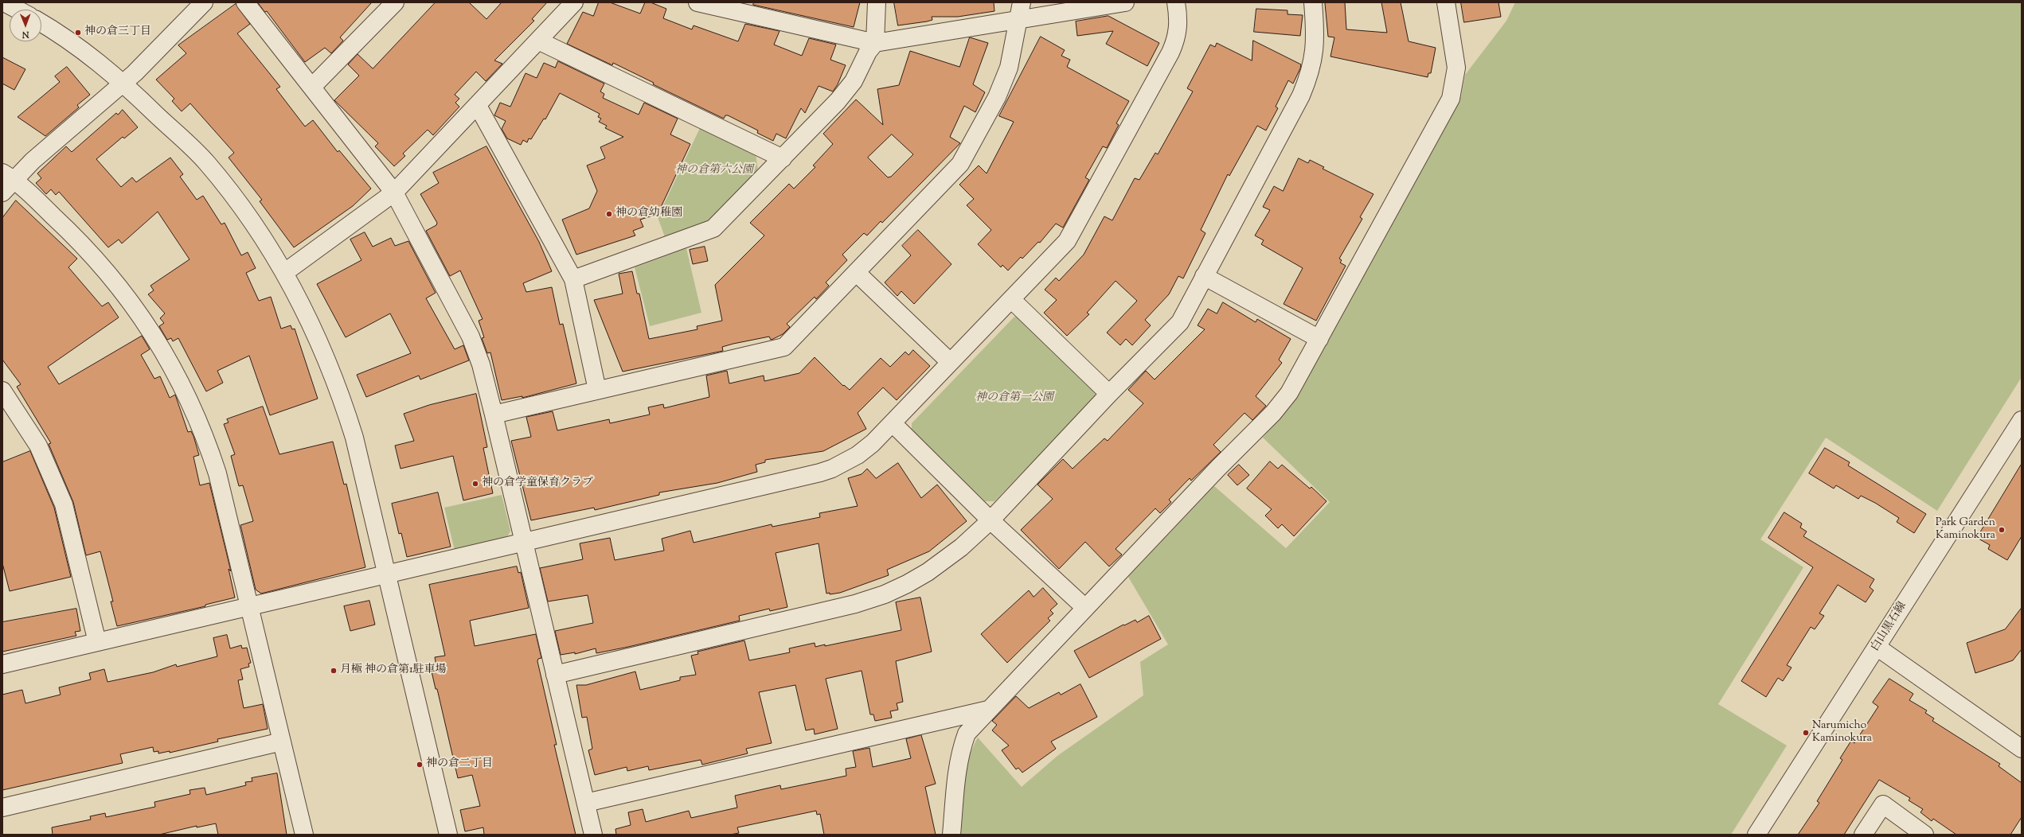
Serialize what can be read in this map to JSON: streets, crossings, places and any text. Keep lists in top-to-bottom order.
{
  "streets": {
    "street": ["白山黒石線"]
  },
  "parks": ["神の倉第六公園", "神の倉第一公園"],
  "places": [
    "神の倉三丁目",
    "神の倉幼稚園",
    "神の倉学童保育クラブ",
    "Park Garden Kaminokura",
    "月極 神の倉第1駐車場",
    "Narumicho Kaminokura",
    "神の倉二丁目"
  ],
  "north": "bottom"
}
